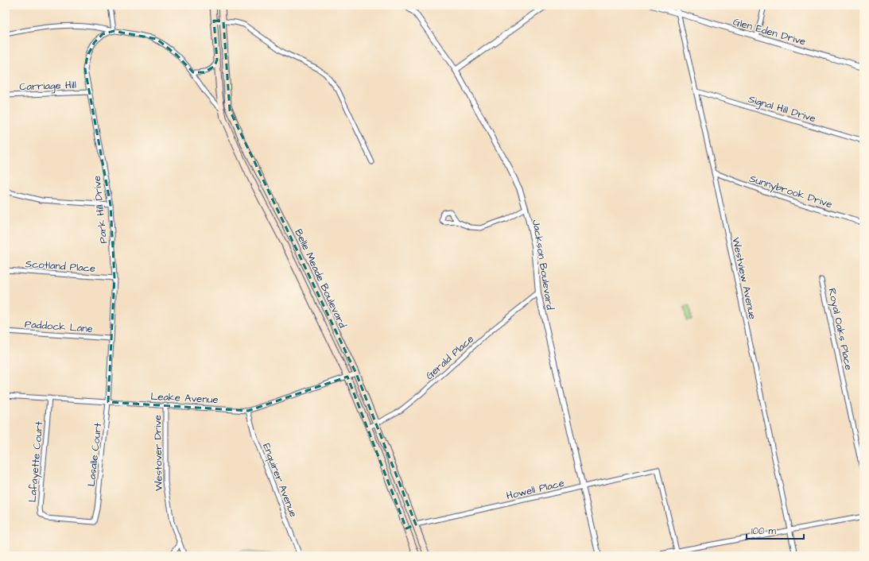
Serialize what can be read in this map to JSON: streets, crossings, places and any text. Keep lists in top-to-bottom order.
{
  "streets": {
    "main road": ["Belle Meade Boulevard"],
    "street": [
      "Glen Eden Drive",
      "Carriage Hill",
      "Signal Hill Drive",
      "Sunnybrook Drive",
      "Park Hill Drive",
      "Jackson Boulevard",
      "Scotland Place",
      "Westview Avenue",
      "Paddock Lane",
      "Royal Oaks Place",
      "Gerald Place",
      "Leake Avenue",
      "Westover Drive",
      "Lasalle Court",
      "Lafayette Court",
      "Enquirer Avenue",
      "Howell Place"
    ]
  },
  "crossings": [
    ["Glen Eden Drive", "Westview Avenue"],
    ["Carriage Hill", "Park Hill Drive"],
    ["Signal Hill Drive", "Westview Avenue"],
    ["Sunnybrook Drive", "Westview Avenue"],
    ["Park Hill Drive", "Scotland Place"],
    ["Park Hill Drive", "Paddock Lane"],
    ["Park Hill Drive", "Leake Avenue"],
    ["Park Hill Drive", "Lasalle Court"],
    ["Jackson Boulevard", "Gerald Place"],
    ["Jackson Boulevard", "Howell Place"],
    ["Belle Meade Boulevard", "Gerald Place"],
    ["Belle Meade Boulevard", "Leake Avenue"],
    ["Belle Meade Boulevard", "Howell Place"],
    ["Leake Avenue", "Westover Drive"],
    ["Leake Avenue", "Lasalle Court"],
    ["Leake Avenue", "Lafayette Court"],
    ["Leake Avenue", "Enquirer Avenue"],
    ["Lasalle Court", "Lafayette Court"]
  ],
  "scale_bar": "100 m"
}
